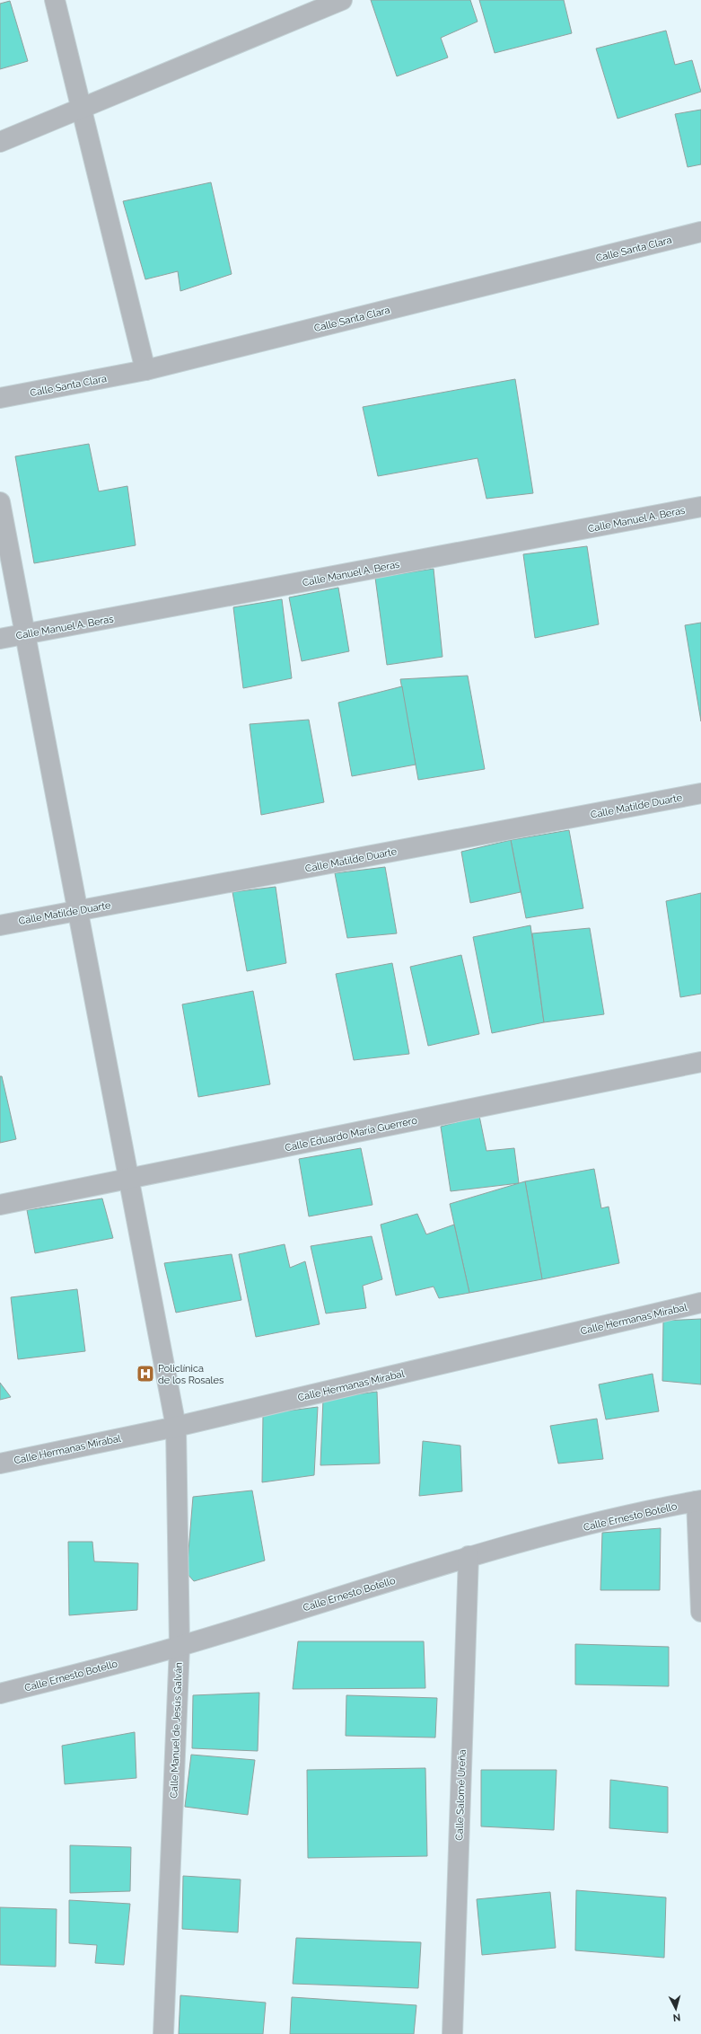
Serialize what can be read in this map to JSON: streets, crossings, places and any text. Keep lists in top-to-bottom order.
{
  "streets": {
    "street": [
      "Calle Santa Clara",
      "Calle Manuel A. Beras",
      "Calle Matilde Duarte",
      "Calle Eduardo María Guerrero",
      "Calle Hermanas Mirabal",
      "Calle Ernesto Botello",
      "Calle Manuel de Jesús Galván",
      "Calle Salomé Ureña"
    ]
  },
  "crossings": [
    ["Calle Manuel A. Beras", "Calle Manuel de Jesús Galván"],
    ["Calle Matilde Duarte", "Calle Manuel de Jesús Galván"],
    ["Calle Eduardo María Guerrero", "Calle Manuel de Jesús Galván"],
    ["Calle Hermanas Mirabal", "Calle Manuel de Jesús Galván"],
    ["Calle Ernesto Botello", "Calle Manuel de Jesús Galván"],
    ["Calle Ernesto Botello", "Calle Salomé Ureña"]
  ],
  "places": {
    "hospital": ["Policlínica de los Rosales"]
  },
  "north": "bottom"
}
